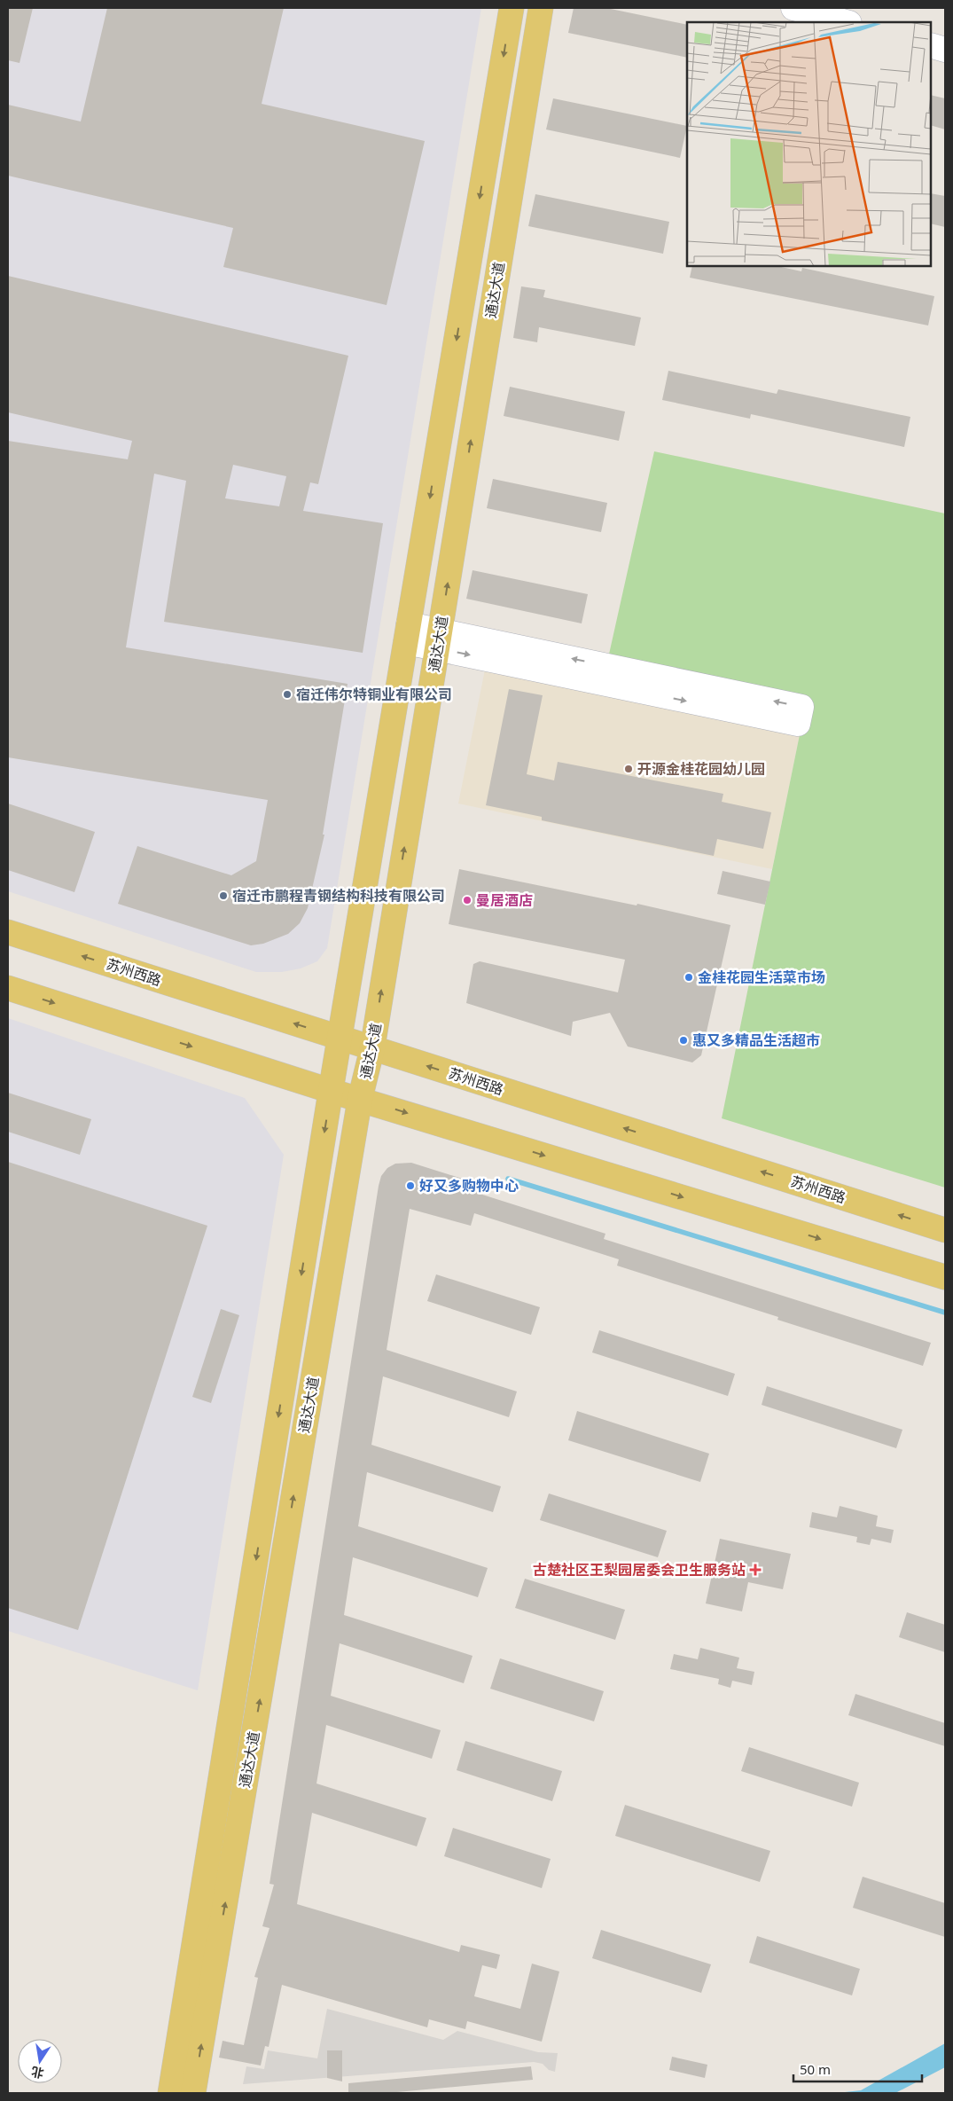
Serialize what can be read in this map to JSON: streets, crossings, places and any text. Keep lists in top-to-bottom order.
{
  "streets": {
    "main road": ["通达大道", "苏州西路"]
  },
  "crossings": [
    ["通达大道", "苏州西路"]
  ],
  "places": {
    "other": [
      "宿迁伟尔特铜业有限公司",
      "开源金桂花园幼儿园",
      "宿迁市鹏程青钢结构科技有限公司",
      "曼居酒店",
      "金桂花园生活菜市场",
      "惠又多精品生活超市",
      "好又多购物中心"
    ],
    "health": ["古楚社区王梨园居委会卫生服务站"]
  },
  "scale_bar": "50 m",
  "north": "bottom"
}
